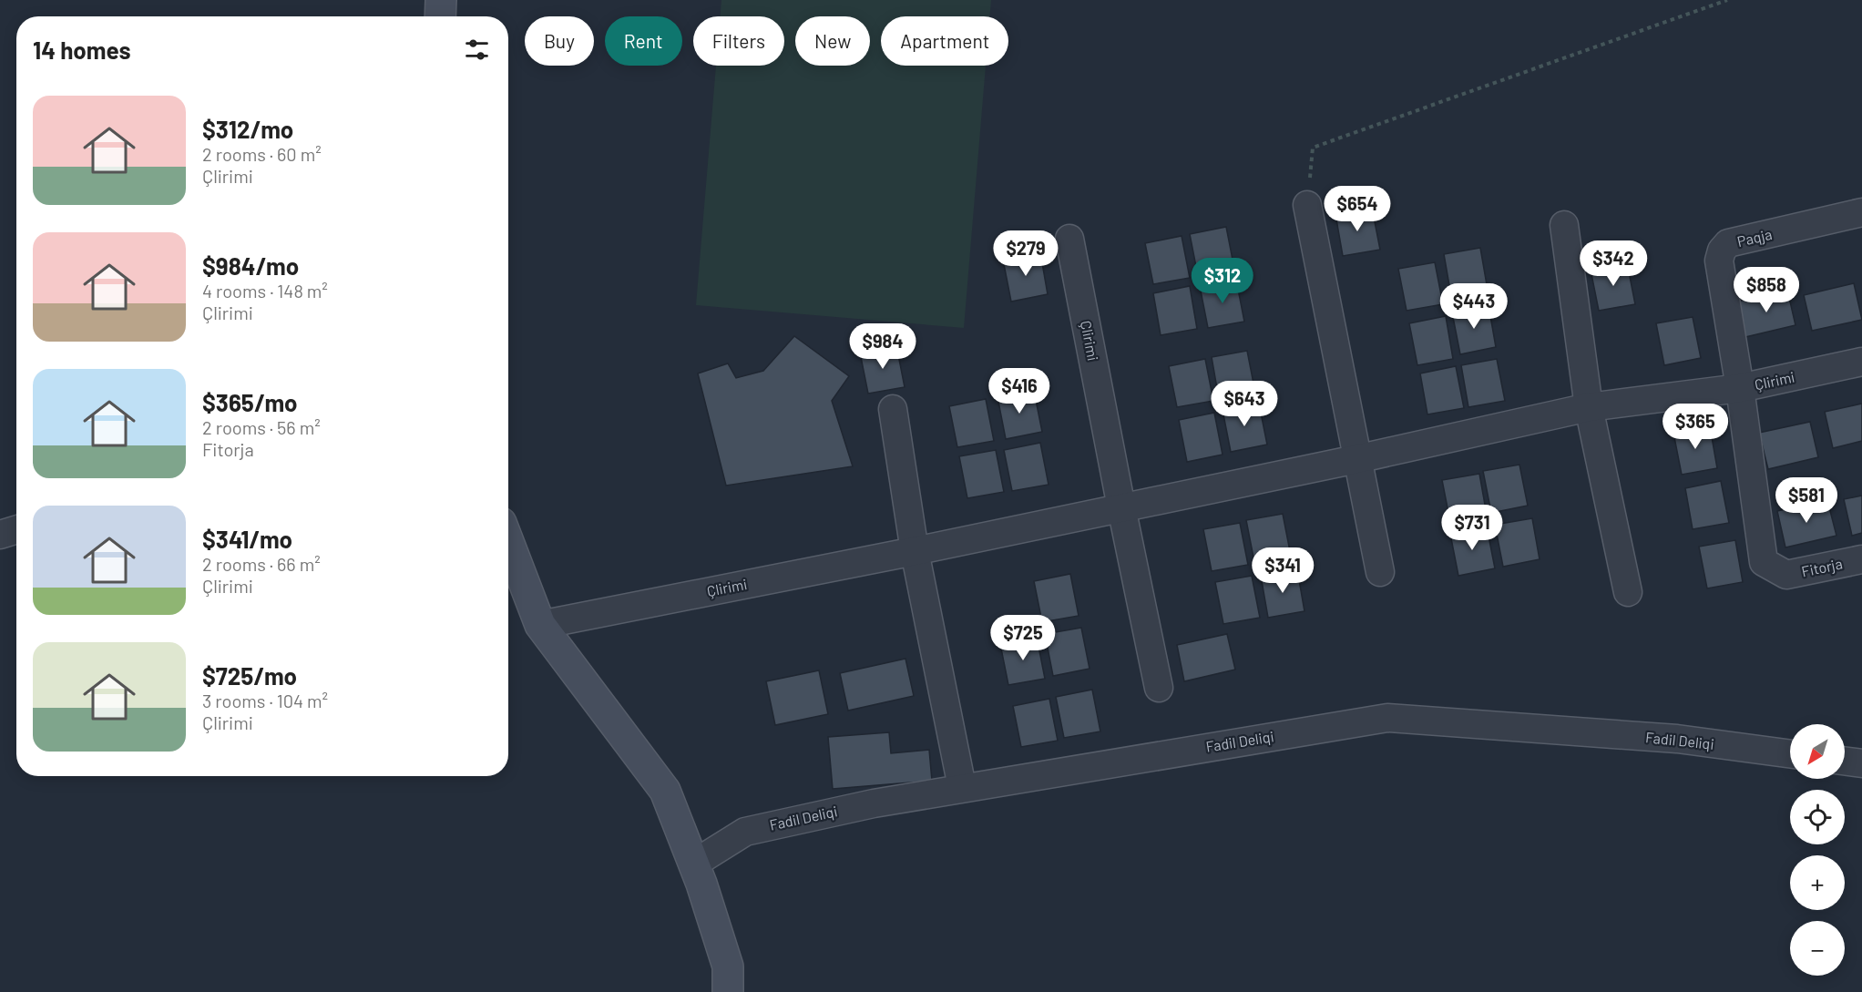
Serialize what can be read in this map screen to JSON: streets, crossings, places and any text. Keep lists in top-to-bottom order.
{
  "streets": {
    "street": [
      "Paqja",
      "Çlirimi",
      "Fitorja",
      "Fadil Deliqi"
    ]
  },
  "crossings": [
    ["Paqja", "Çlirimi"],
    ["Paqja", "Fitorja"],
    ["Çlirimi", "Fitorja"]
  ],
  "north": "bottom left",
  "page": {
    "chip": [
      "Buy",
      "Rent",
      "Filters",
      "New",
      "Apartment"
    ],
    "heading": "14 homes",
    "list": [
      {
        "name": "$312/mo",
        "note": "2 rooms · 60 m² · Çlirimi"
      },
      {
        "name": "$984/mo",
        "note": "4 rooms · 148 m² · Çlirimi"
      },
      {
        "name": "$365/mo",
        "note": "2 rooms · 56 m² · Fitorja"
      },
      {
        "name": "$341/mo",
        "note": "2 rooms · 66 m² · Çlirimi"
      },
      {
        "name": "$725/mo",
        "note": "3 rooms · 104 m² · Çlirimi"
      }
    ],
    "price": [
      "$654",
      "$279",
      "$342",
      "$312",
      "$858",
      "$443",
      "$984",
      "$416",
      "$643",
      "$365",
      "$581",
      "$731",
      "$341",
      "$725"
    ],
    "map_buttons": ["+", "−"]
  }
}
